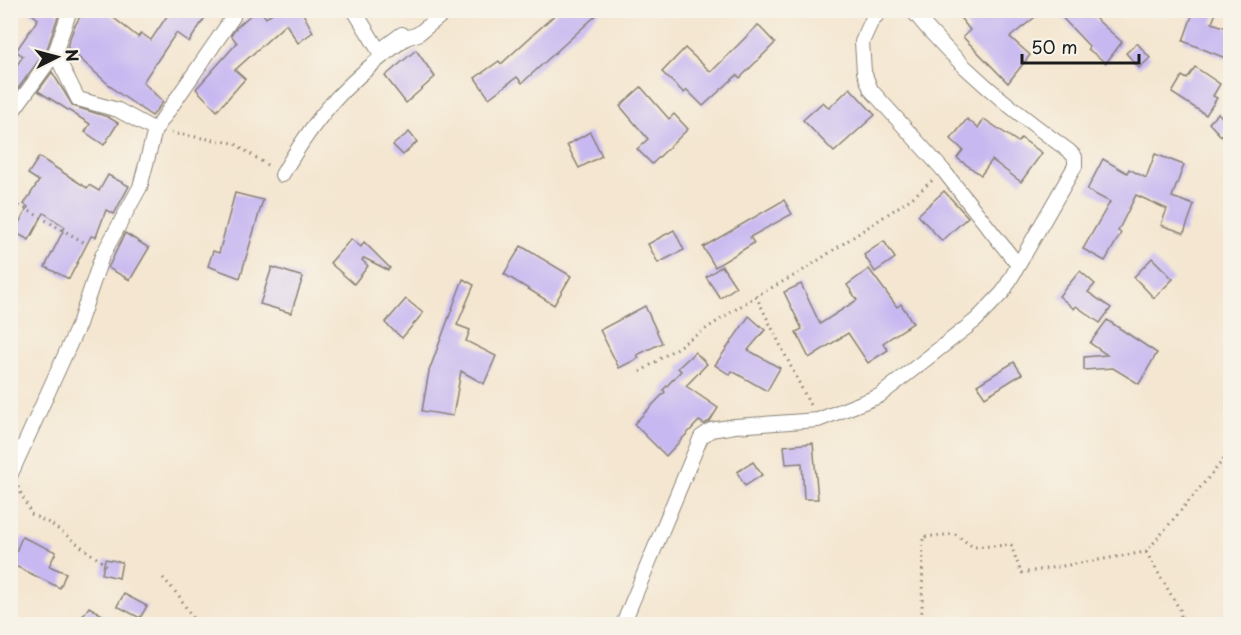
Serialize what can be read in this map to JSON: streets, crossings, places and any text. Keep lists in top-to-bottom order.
{
  "scale_bar": "50 m",
  "north": "right"
}
